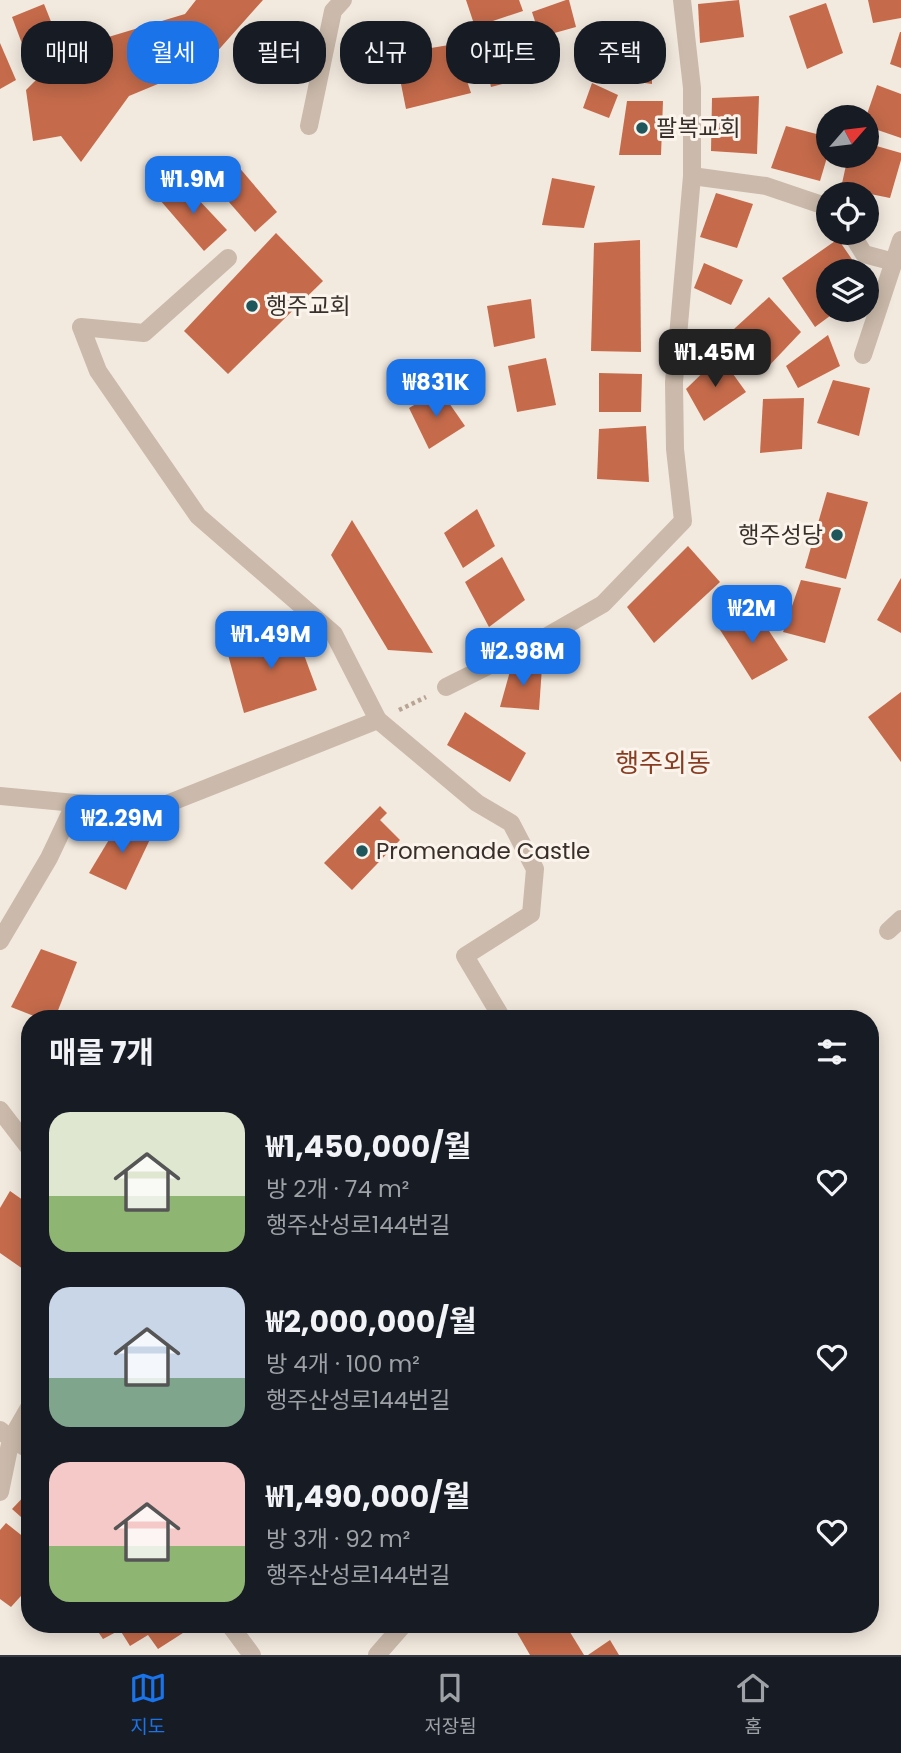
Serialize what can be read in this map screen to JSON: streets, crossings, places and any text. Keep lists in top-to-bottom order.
{
  "districts": ["행주외동"],
  "places": [
    "팔복교회",
    "행주교회",
    "행주성당",
    "Promenade Castle"
  ],
  "north": "top right",
  "page": {
    "chip": [
      "매매",
      "월세",
      "필터",
      "신규",
      "아파트",
      "주택"
    ],
    "price": [
      "₩1.9M",
      "₩1.45M",
      "₩831K",
      "₩2M",
      "₩1.49M",
      "₩2.98M",
      "₩2.29M"
    ],
    "heading": "매물 7개",
    "list": [
      {
        "name": "₩1,450,000/월",
        "note": "방 2개 · 74 m² · 행주산성로144번길"
      },
      {
        "name": "₩2,000,000/월",
        "note": "방 4개 · 100 m² · 행주산성로144번길"
      },
      {
        "name": "₩1,490,000/월",
        "note": "방 3개 · 92 m² · 행주산성로144번길"
      }
    ],
    "tabs": ["지도", "저장됨", "홈"]
  }
}
